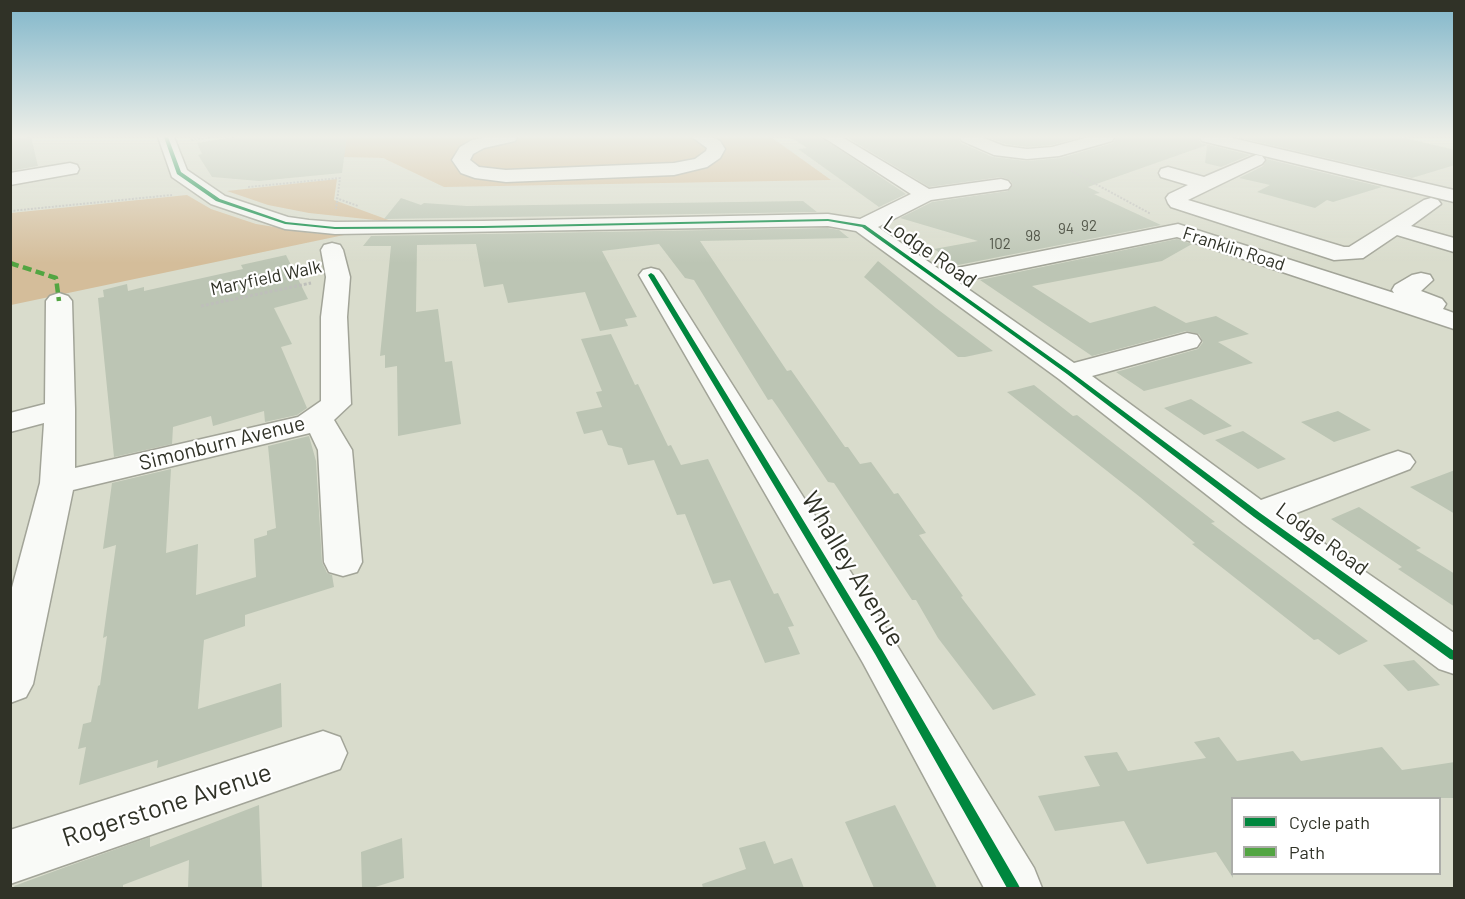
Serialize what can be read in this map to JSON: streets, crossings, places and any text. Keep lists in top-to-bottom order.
{
  "streets": {
    "street": [
      "Franklin Road",
      "Lodge Road",
      "Simonburn Avenue",
      "Whalley Avenue",
      "Rogerstone Avenue"
    ],
    "path": ["Maryfield Walk"]
  },
  "crossings": [
    ["Franklin Road", "Lodge Road"],
    ["Lodge Road", "Maryfield Walk"],
    ["Lodge Road", "Simonburn Avenue"],
    ["Maryfield Walk", "Simonburn Avenue"]
  ],
  "house_numbers": [
    "92",
    "94",
    "98",
    "102"
  ],
  "legend": ["Cycle path", "Path"]
}
